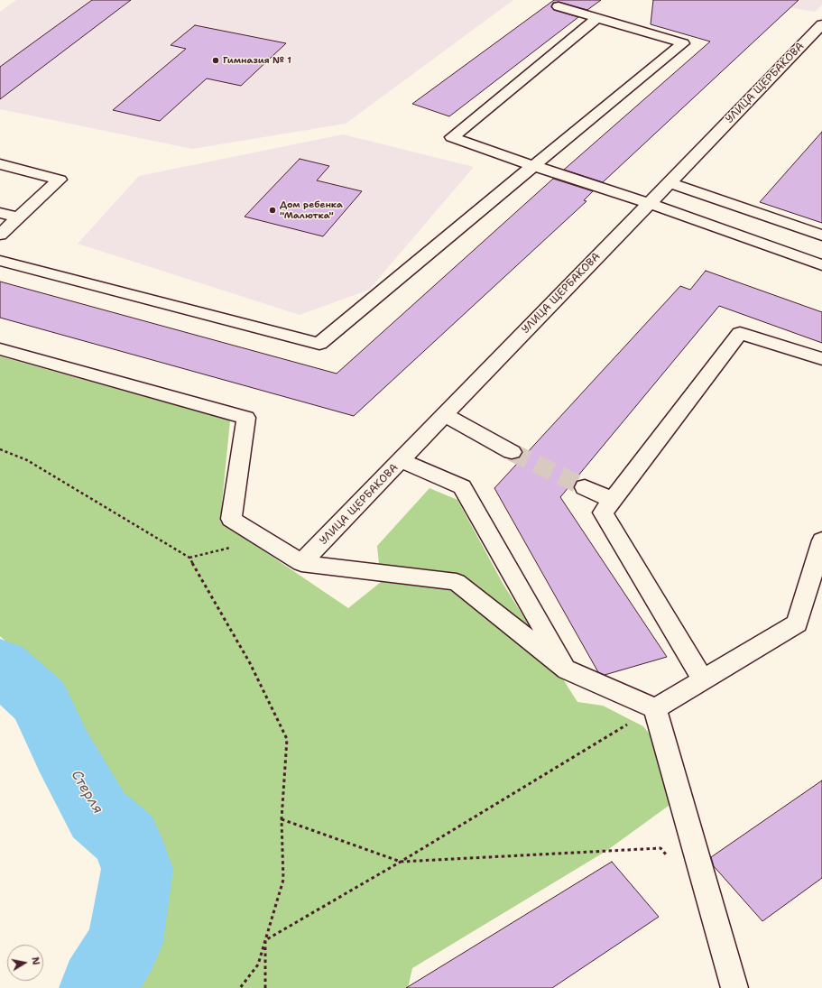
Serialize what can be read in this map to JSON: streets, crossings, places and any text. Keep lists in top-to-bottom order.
{
  "streets": {
    "street": ["УЛИЦА ЩЕРБАКОВА"]
  },
  "water": ["Стерля"],
  "places": ["Гимназия № 1", "Дом ребенка \"Малютка\""],
  "north": "right"
}
